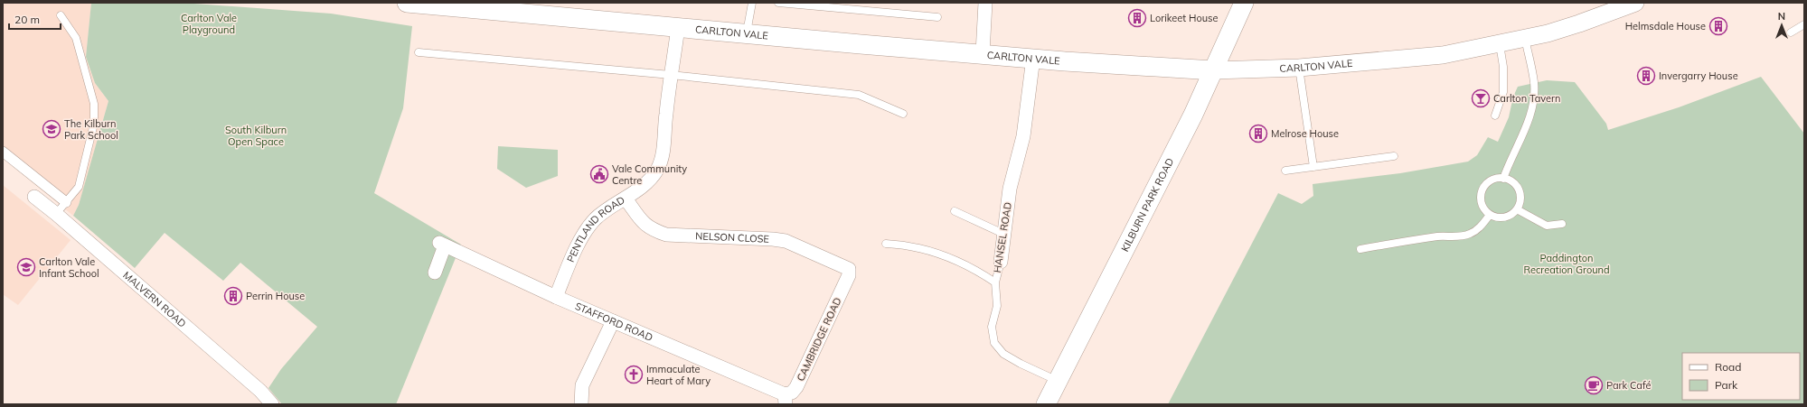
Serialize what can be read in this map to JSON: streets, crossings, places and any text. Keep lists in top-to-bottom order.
{
  "streets": {
    "main road": ["CARLTON VALE", "KILBURN PARK ROAD"],
    "street": [
      "PENTLAND ROAD",
      "HANSEL ROAD",
      "NELSON CLOSE",
      "MALVERN ROAD",
      "STAFFORD ROAD",
      "CAMBRIDGE ROAD"
    ]
  },
  "crossings": [
    ["CARLTON VALE", "KILBURN PARK ROAD"],
    ["CARLTON VALE", "PENTLAND ROAD"],
    ["CARLTON VALE", "HANSEL ROAD"],
    ["KILBURN PARK ROAD", "HANSEL ROAD"],
    ["PENTLAND ROAD", "NELSON CLOSE"],
    ["PENTLAND ROAD", "STAFFORD ROAD"],
    ["NELSON CLOSE", "CAMBRIDGE ROAD"],
    ["STAFFORD ROAD", "CAMBRIDGE ROAD"]
  ],
  "parks": ["Carlton Vale Playground", "South Kilburn Open Space", "Paddington Recreation Ground"],
  "places": {
    "building": [
      "Lorikeet House",
      "Helmsdale House",
      "Invergarry House",
      "Melrose House",
      "Perrin House"
    ],
    "bar": ["Carlton Tavern"],
    "school or university": ["The Kilburn Park School", "Carlton Vale Infant School"],
    "public building": ["Vale Community Centre"],
    "church": ["Immaculate Heart of Mary"],
    "cafe": ["Park Café"]
  },
  "legend": ["Road", "Park"],
  "scale_bar": "20 m",
  "north": "top"
}
